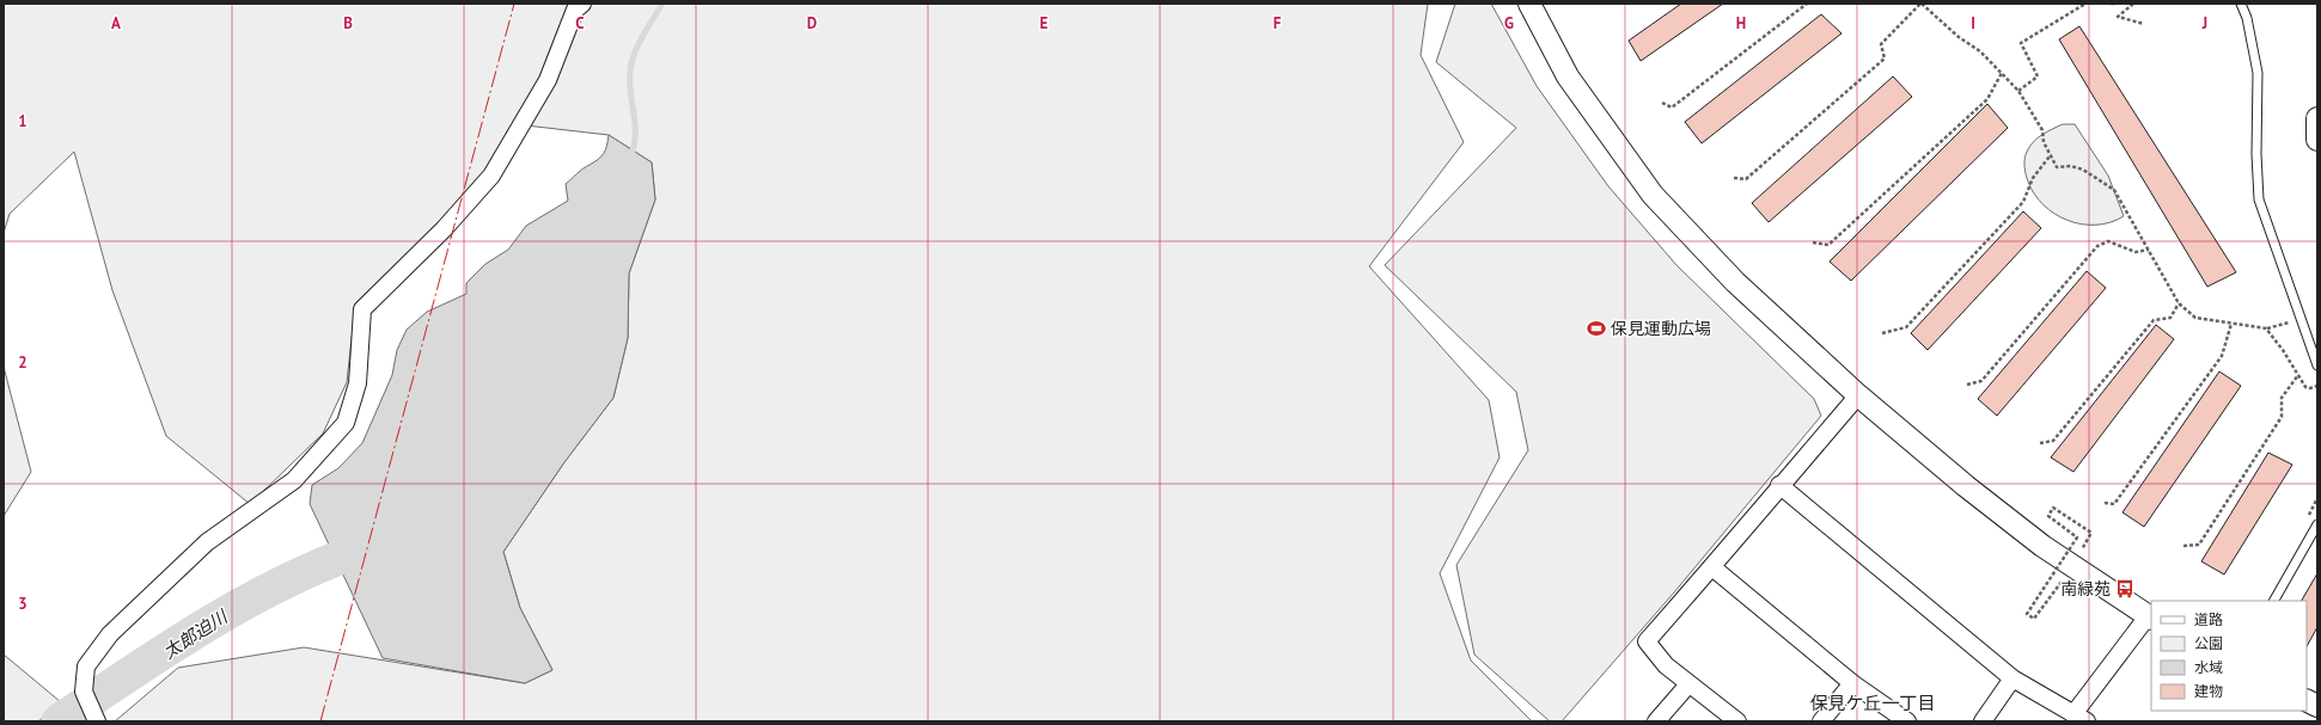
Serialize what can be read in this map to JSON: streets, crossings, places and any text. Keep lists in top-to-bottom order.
{
  "districts": ["保見ケ丘一丁目"],
  "water": ["太郎迫川"],
  "places": {
    "sports": ["保見運動広場"],
    "bus stop": ["南緑苑"]
  },
  "legend": [
    "道路",
    "公園",
    "水域",
    "建物"
  ],
  "grid": {
    "columns": [
      "A",
      "B",
      "C",
      "D",
      "E",
      "F",
      "G",
      "H",
      "I",
      "J"
    ],
    "rows": ["1", "2", "3"]
  }
}
